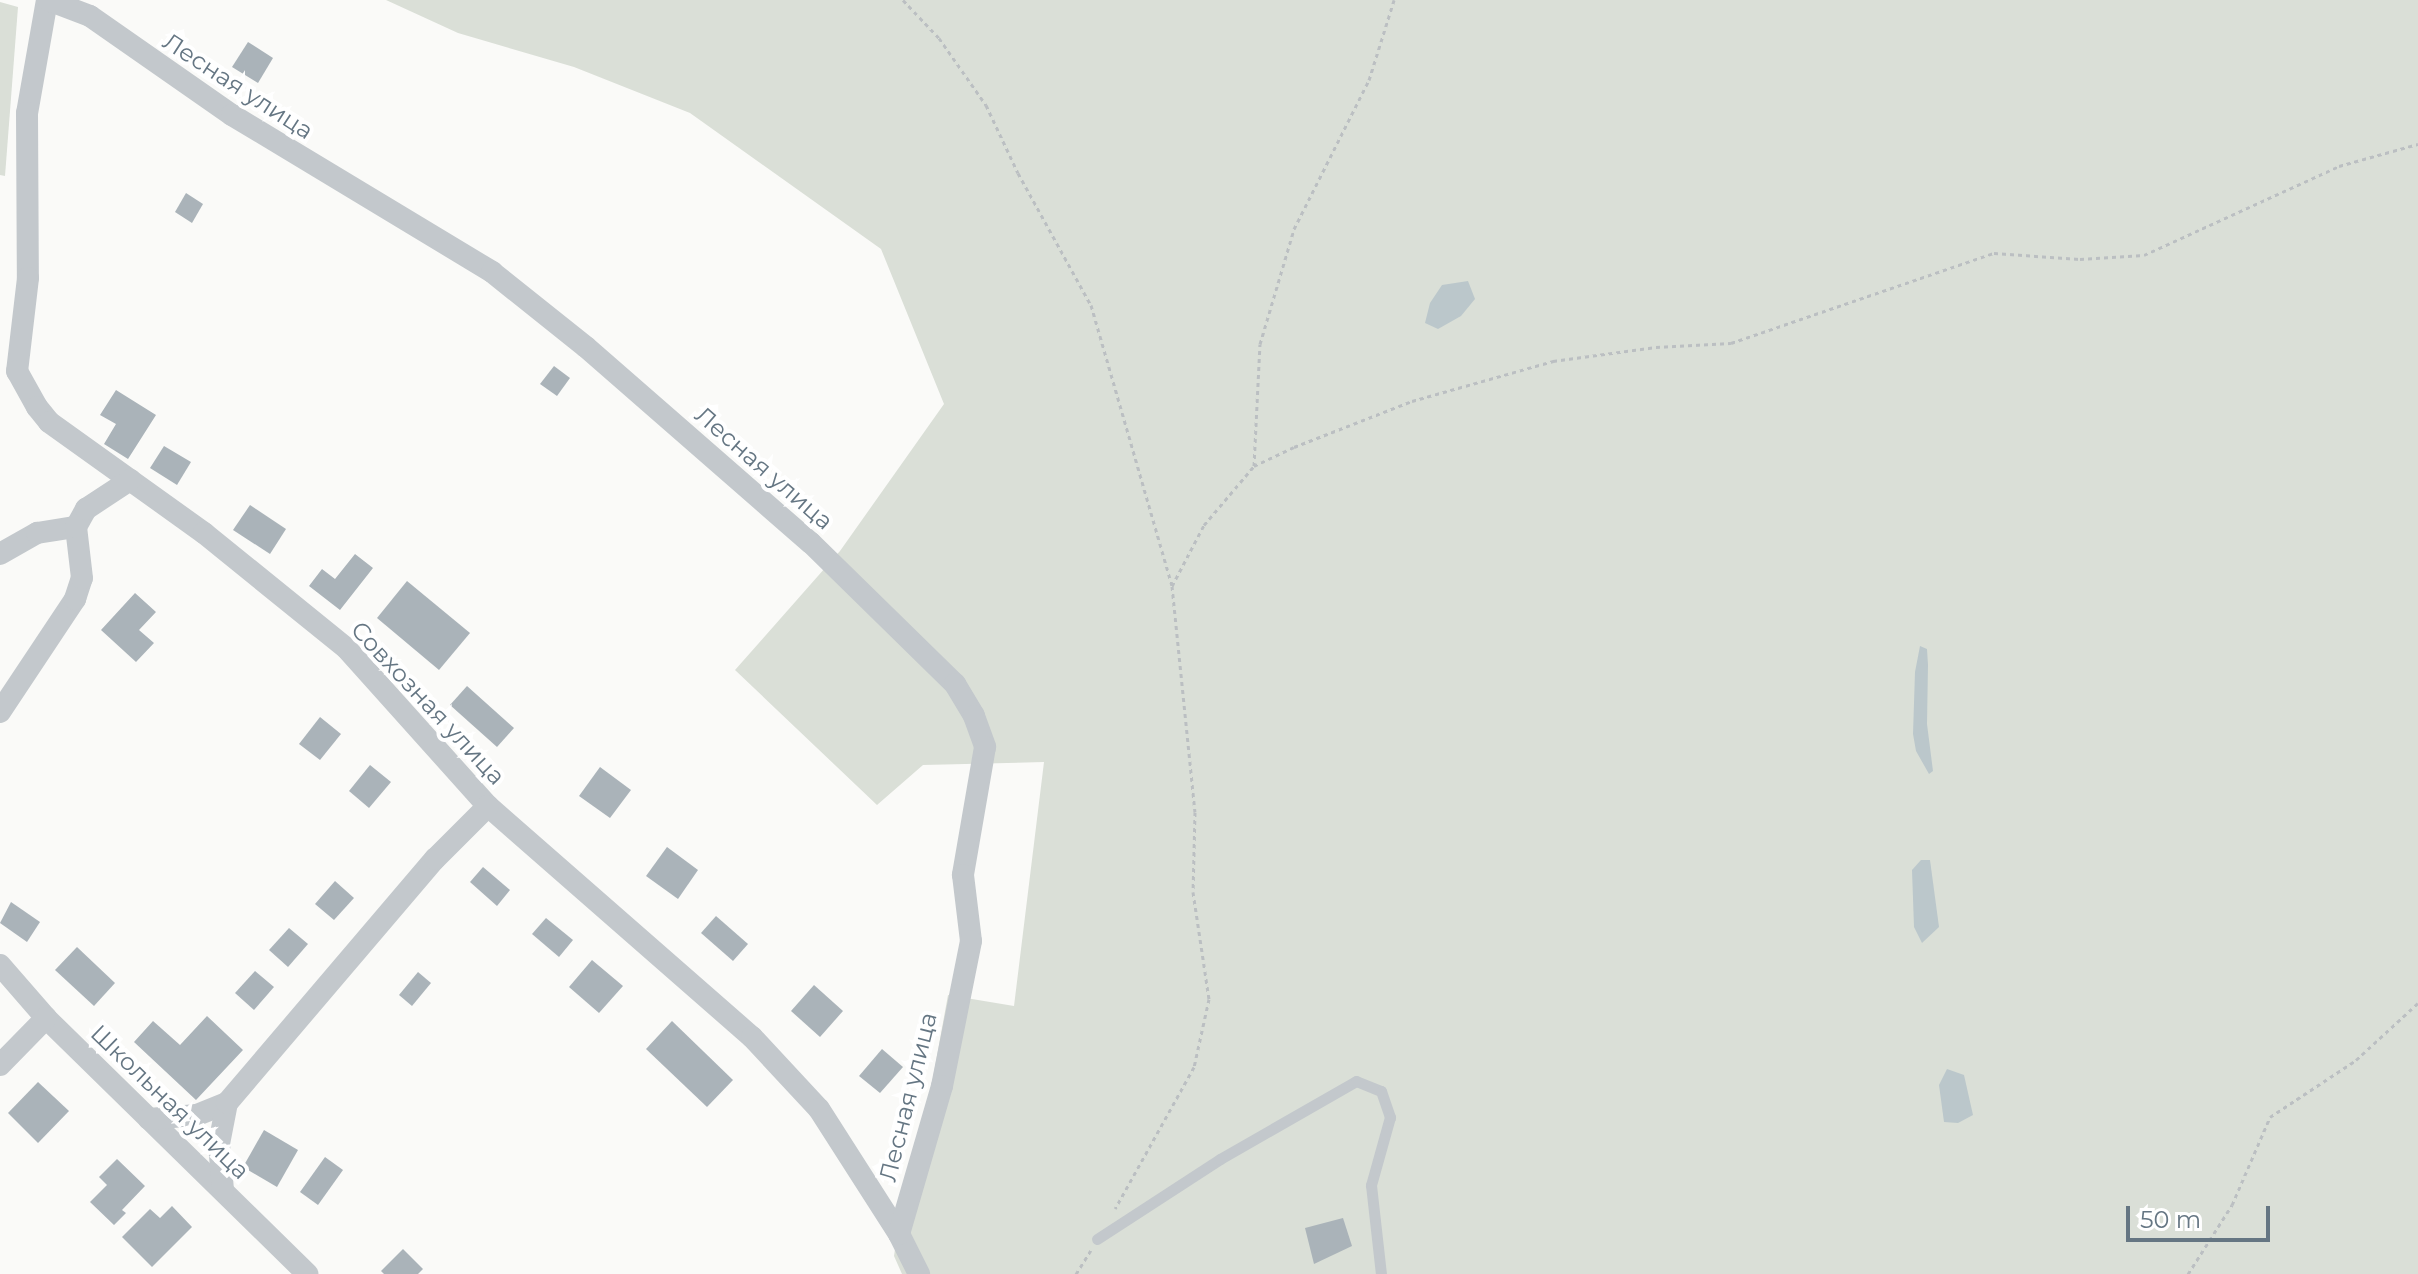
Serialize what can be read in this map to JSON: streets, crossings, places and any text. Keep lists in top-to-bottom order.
{
  "streets": {
    "street": ["Лесная улица", "Совхозная улица", "Школьная улица"]
  },
  "crossings": [
    ["Лесная улица", "Совхозная улица"]
  ],
  "scale_bar": "50 m"
}
